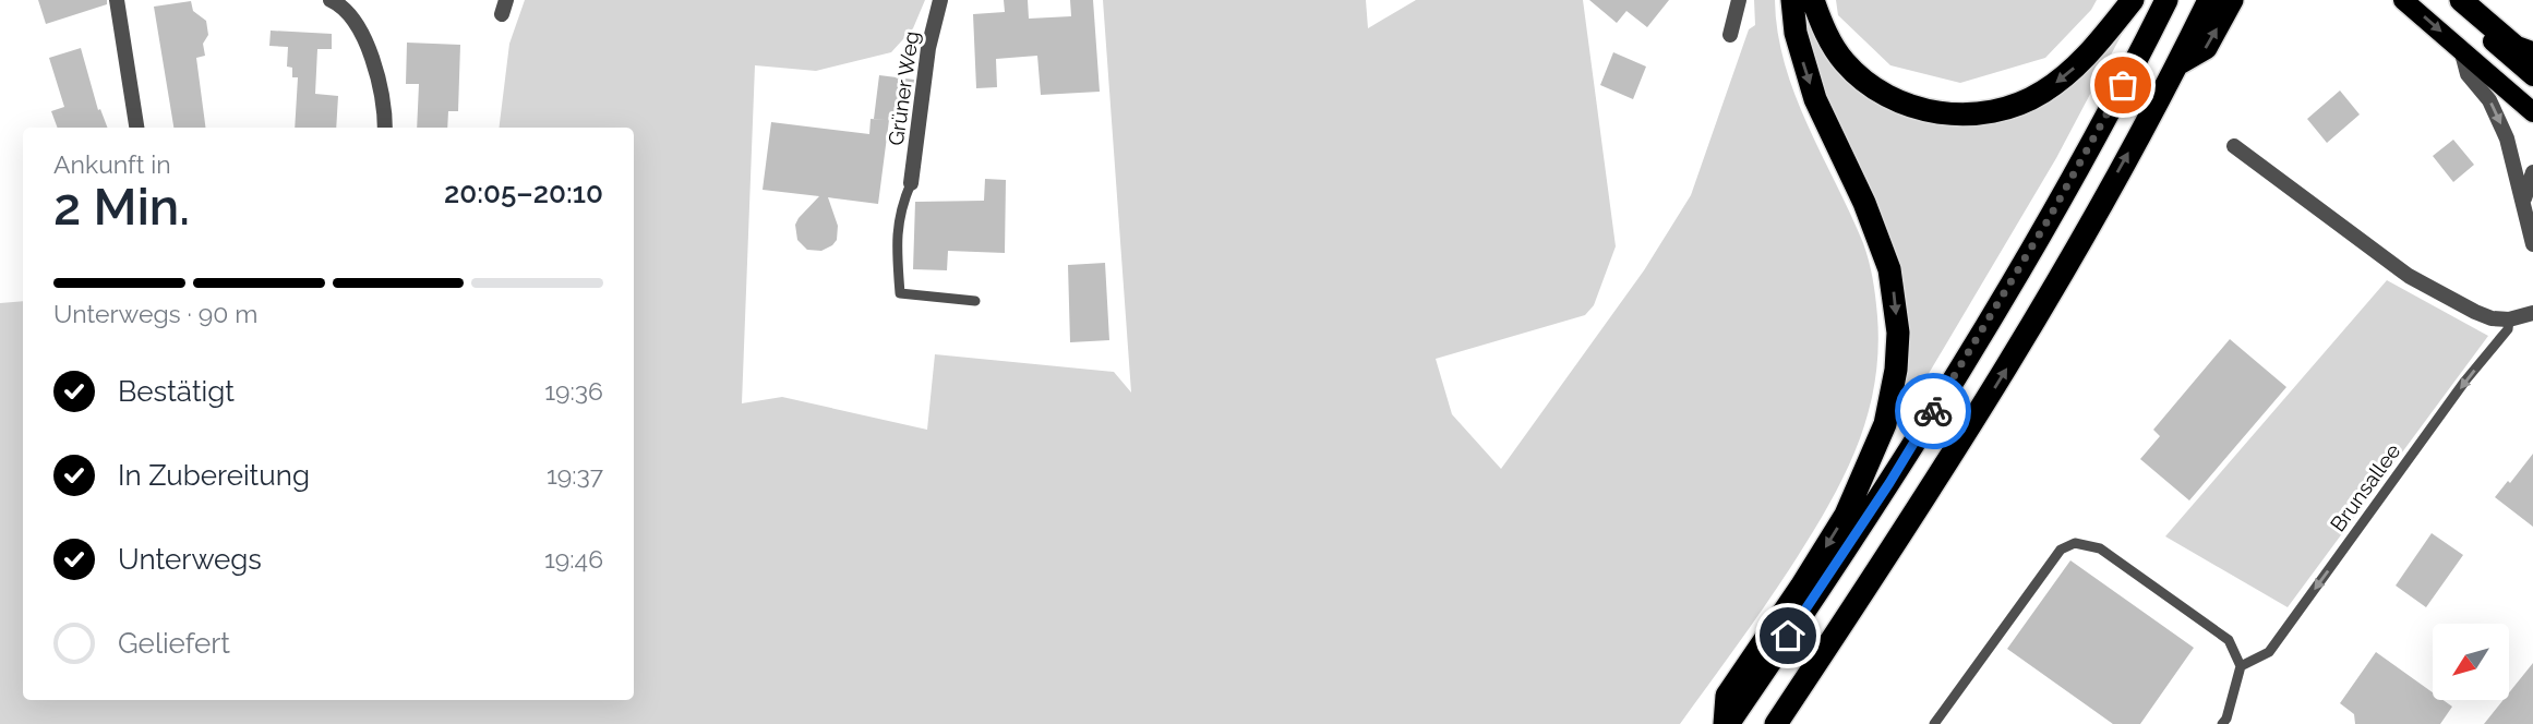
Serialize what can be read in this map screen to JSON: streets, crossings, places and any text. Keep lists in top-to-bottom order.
{
  "streets": {
    "street": ["Grüner Weg"],
    "lane": ["Brunsallee"]
  },
  "one_way": ["Brunsallee"],
  "north": "bottom left",
  "page": {
    "heading": ["2 Min.", "Ankunft in", "20:05–20:10"],
    "bar": "Unterwegs · 90 m",
    "list": [
      ["Bestätigt", "19:36"],
      ["In Zubereitung", "19:37"],
      ["Unterwegs", "19:46"],
      "Geliefert"
    ]
  }
}
